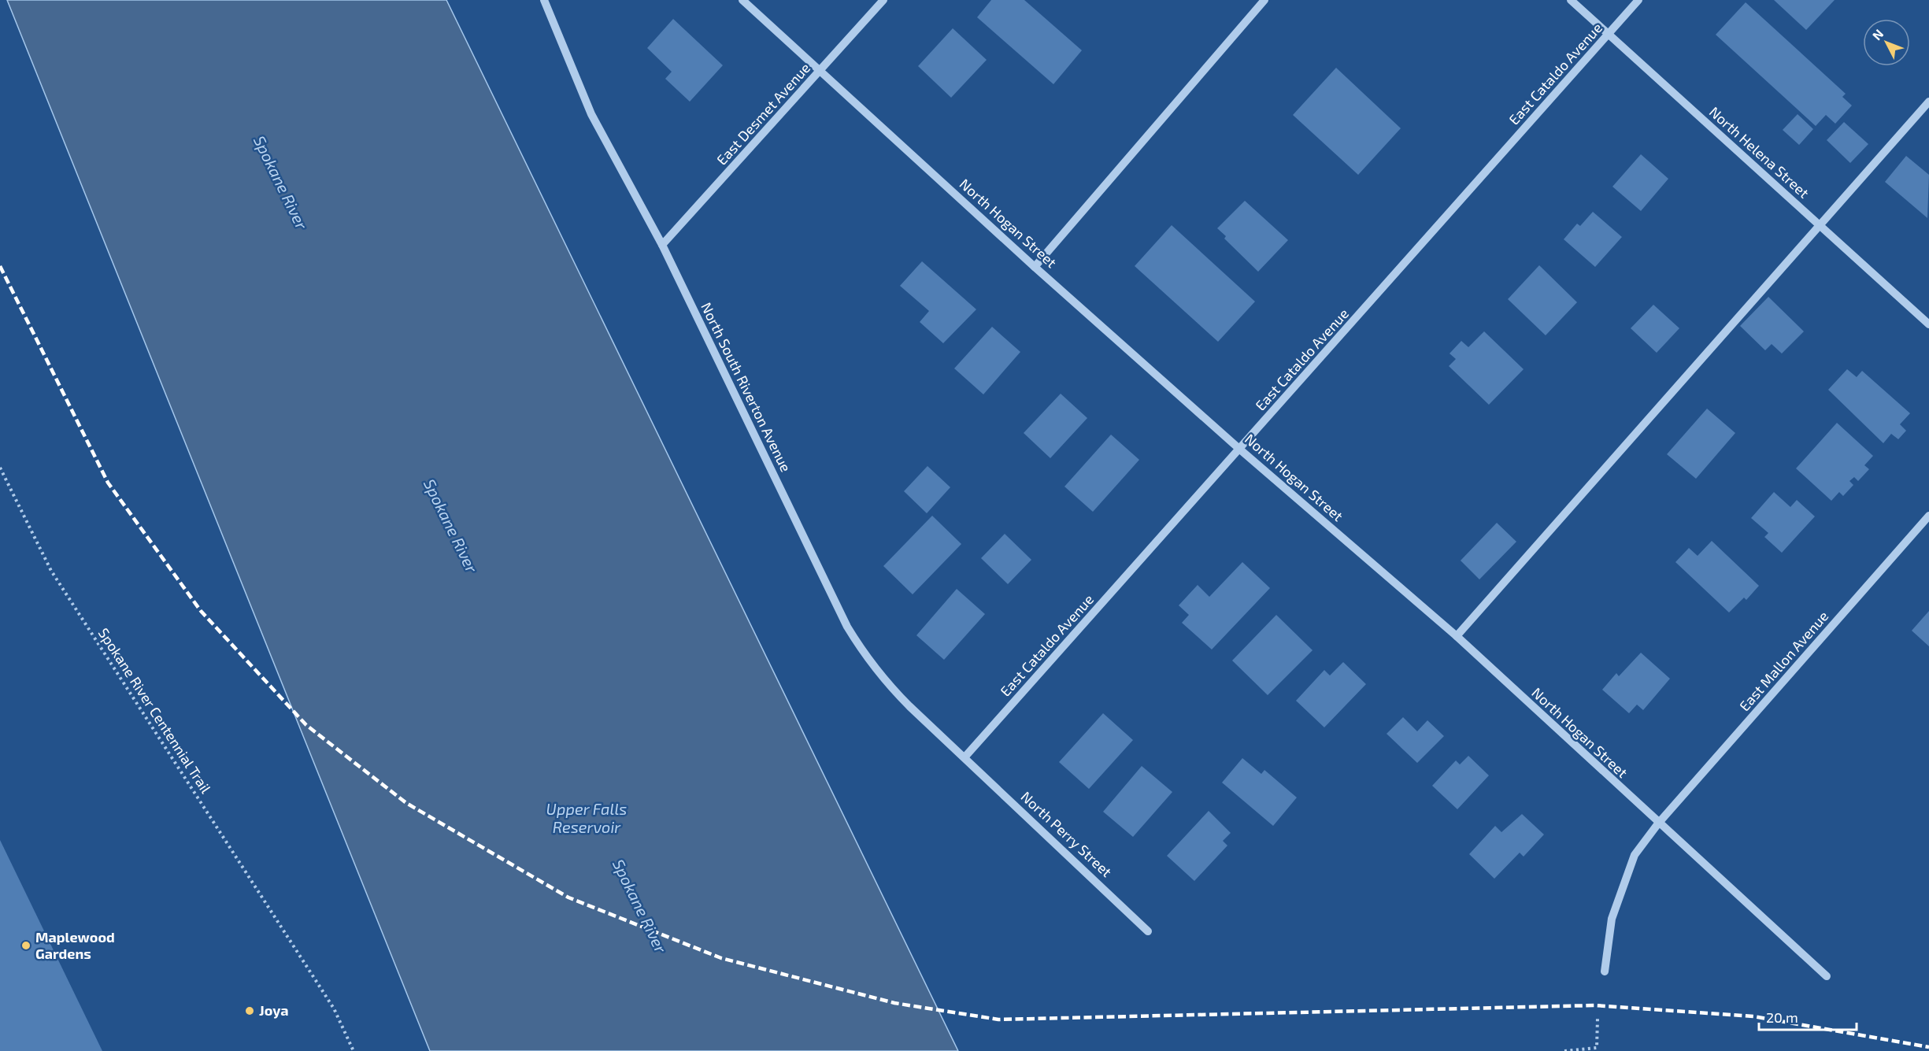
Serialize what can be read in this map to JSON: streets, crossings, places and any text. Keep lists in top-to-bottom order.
{
  "streets": {
    "street": [
      "East Cataldo Avenue",
      "East Desmet Avenue",
      "North Helena Street",
      "North Hogan Street",
      "North South Riverton Avenue",
      "East Mallon Avenue",
      "North Perry Street"
    ],
    "path": ["Spokane River Centennial Trail"]
  },
  "crossings": [
    ["East Cataldo Avenue", "North Helena Street"],
    ["East Cataldo Avenue", "North Hogan Street"],
    ["East Cataldo Avenue", "North South Riverton Avenue"],
    ["East Cataldo Avenue", "North Perry Street"],
    ["East Desmet Avenue", "North Hogan Street"],
    ["East Desmet Avenue", "North South Riverton Avenue"],
    ["North Hogan Street", "East Mallon Avenue"],
    ["North South Riverton Avenue", "North Perry Street"]
  ],
  "water": ["Spokane River", "Upper Falls Reservoir"],
  "places": ["Maplewood Gardens", "Joya"],
  "scale_bar": "20 m",
  "north": "top left"
}
